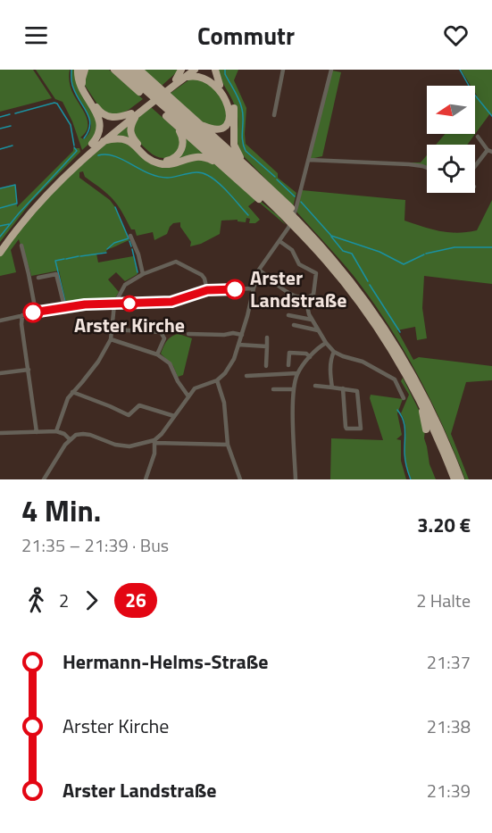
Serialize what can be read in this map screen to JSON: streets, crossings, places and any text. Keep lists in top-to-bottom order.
{
  "places": ["Arster Landstraße", "Arster Kirche"],
  "lines": ["bus line 26"],
  "north": "left",
  "page": {
    "header": "Commutr",
    "heading": ["4 Min.", "21:35 – 21:39 · Bus", "3.20 €"],
    "legs": ["2", "26", "2 Halte"],
    "list": [
      {
        "name": "Hermann-Helms-Straße",
        "value": "21:37"
      },
      {
        "name": "Arster Kirche",
        "value": "21:38"
      },
      {
        "name": "Arster Landstraße",
        "value": "21:39"
      }
    ]
  }
}
